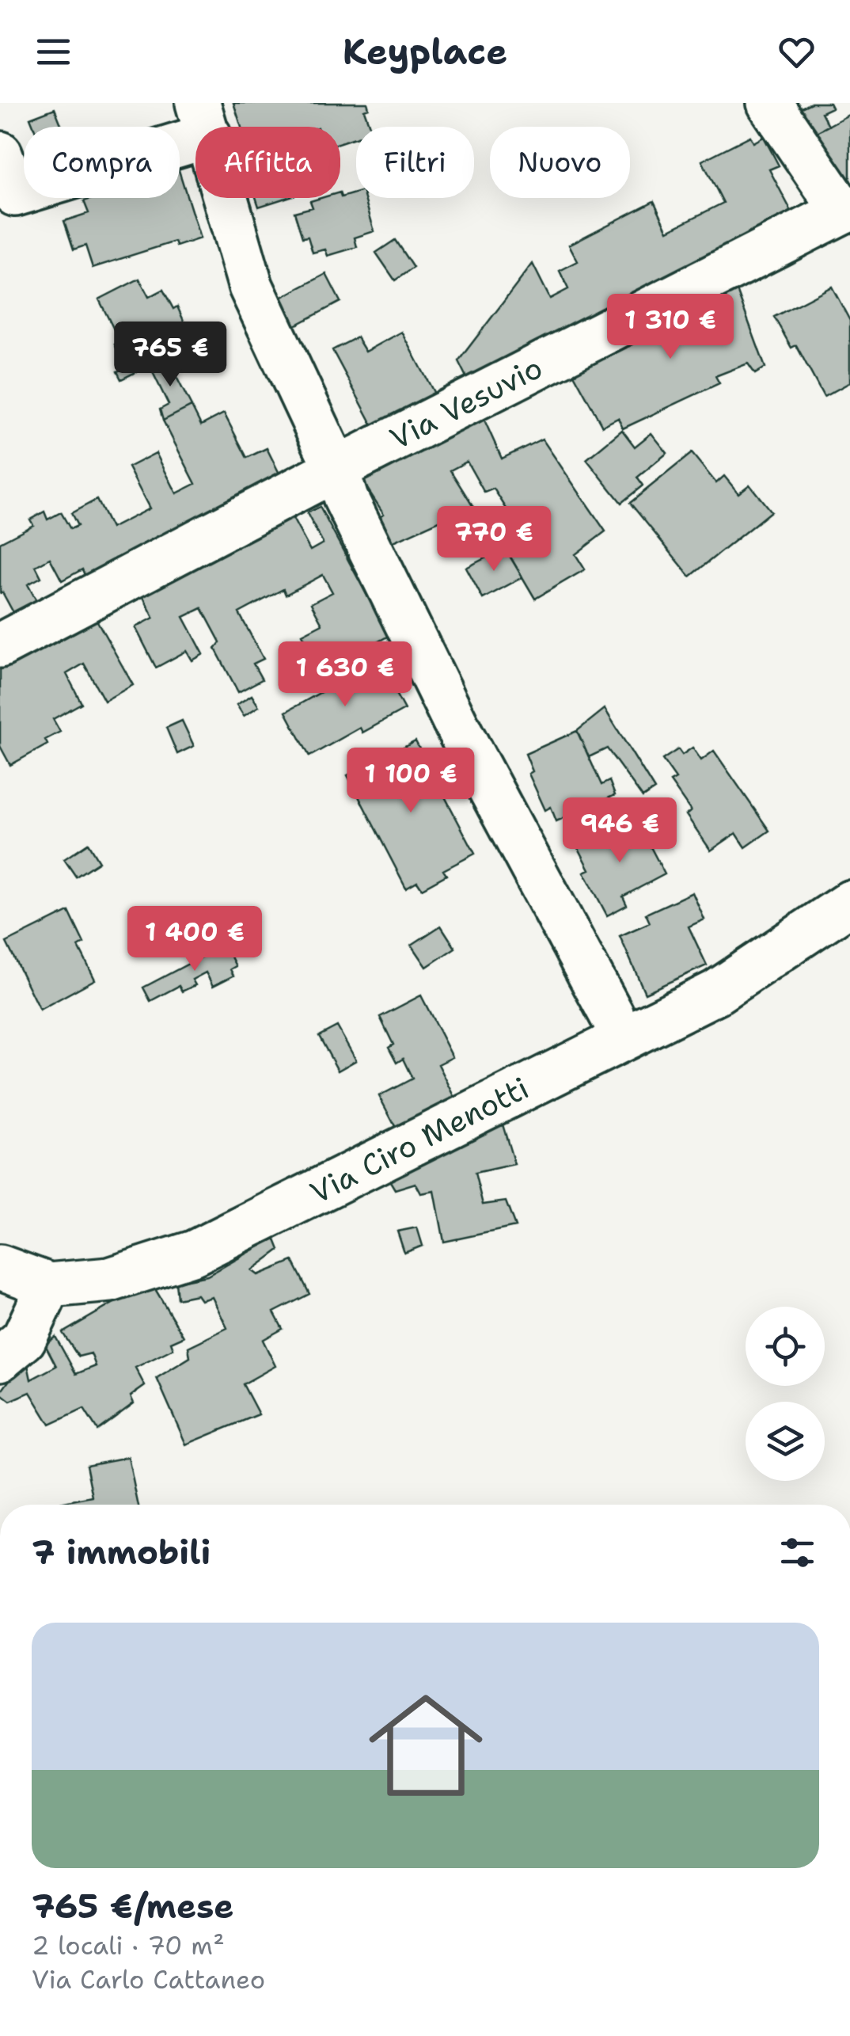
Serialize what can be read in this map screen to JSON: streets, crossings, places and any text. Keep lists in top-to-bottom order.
{
  "streets": {
    "street": ["Via Vesuvio", "Via Ciro Menotti"]
  },
  "page": {
    "header": "Keyplace",
    "chip": [
      "Compra",
      "Affitta",
      "Filtri",
      "Nuovo"
    ],
    "price": [
      "1 310 €",
      "765 €",
      "770 €",
      "1 630 €",
      "1 100 €",
      "946 €",
      "1 400 €"
    ],
    "heading": "7 immobili",
    "list": [
      {
        "name": "765 €/mese",
        "note": "2 locali · 70 m² · Via Carlo Cattaneo"
      }
    ]
  }
}
